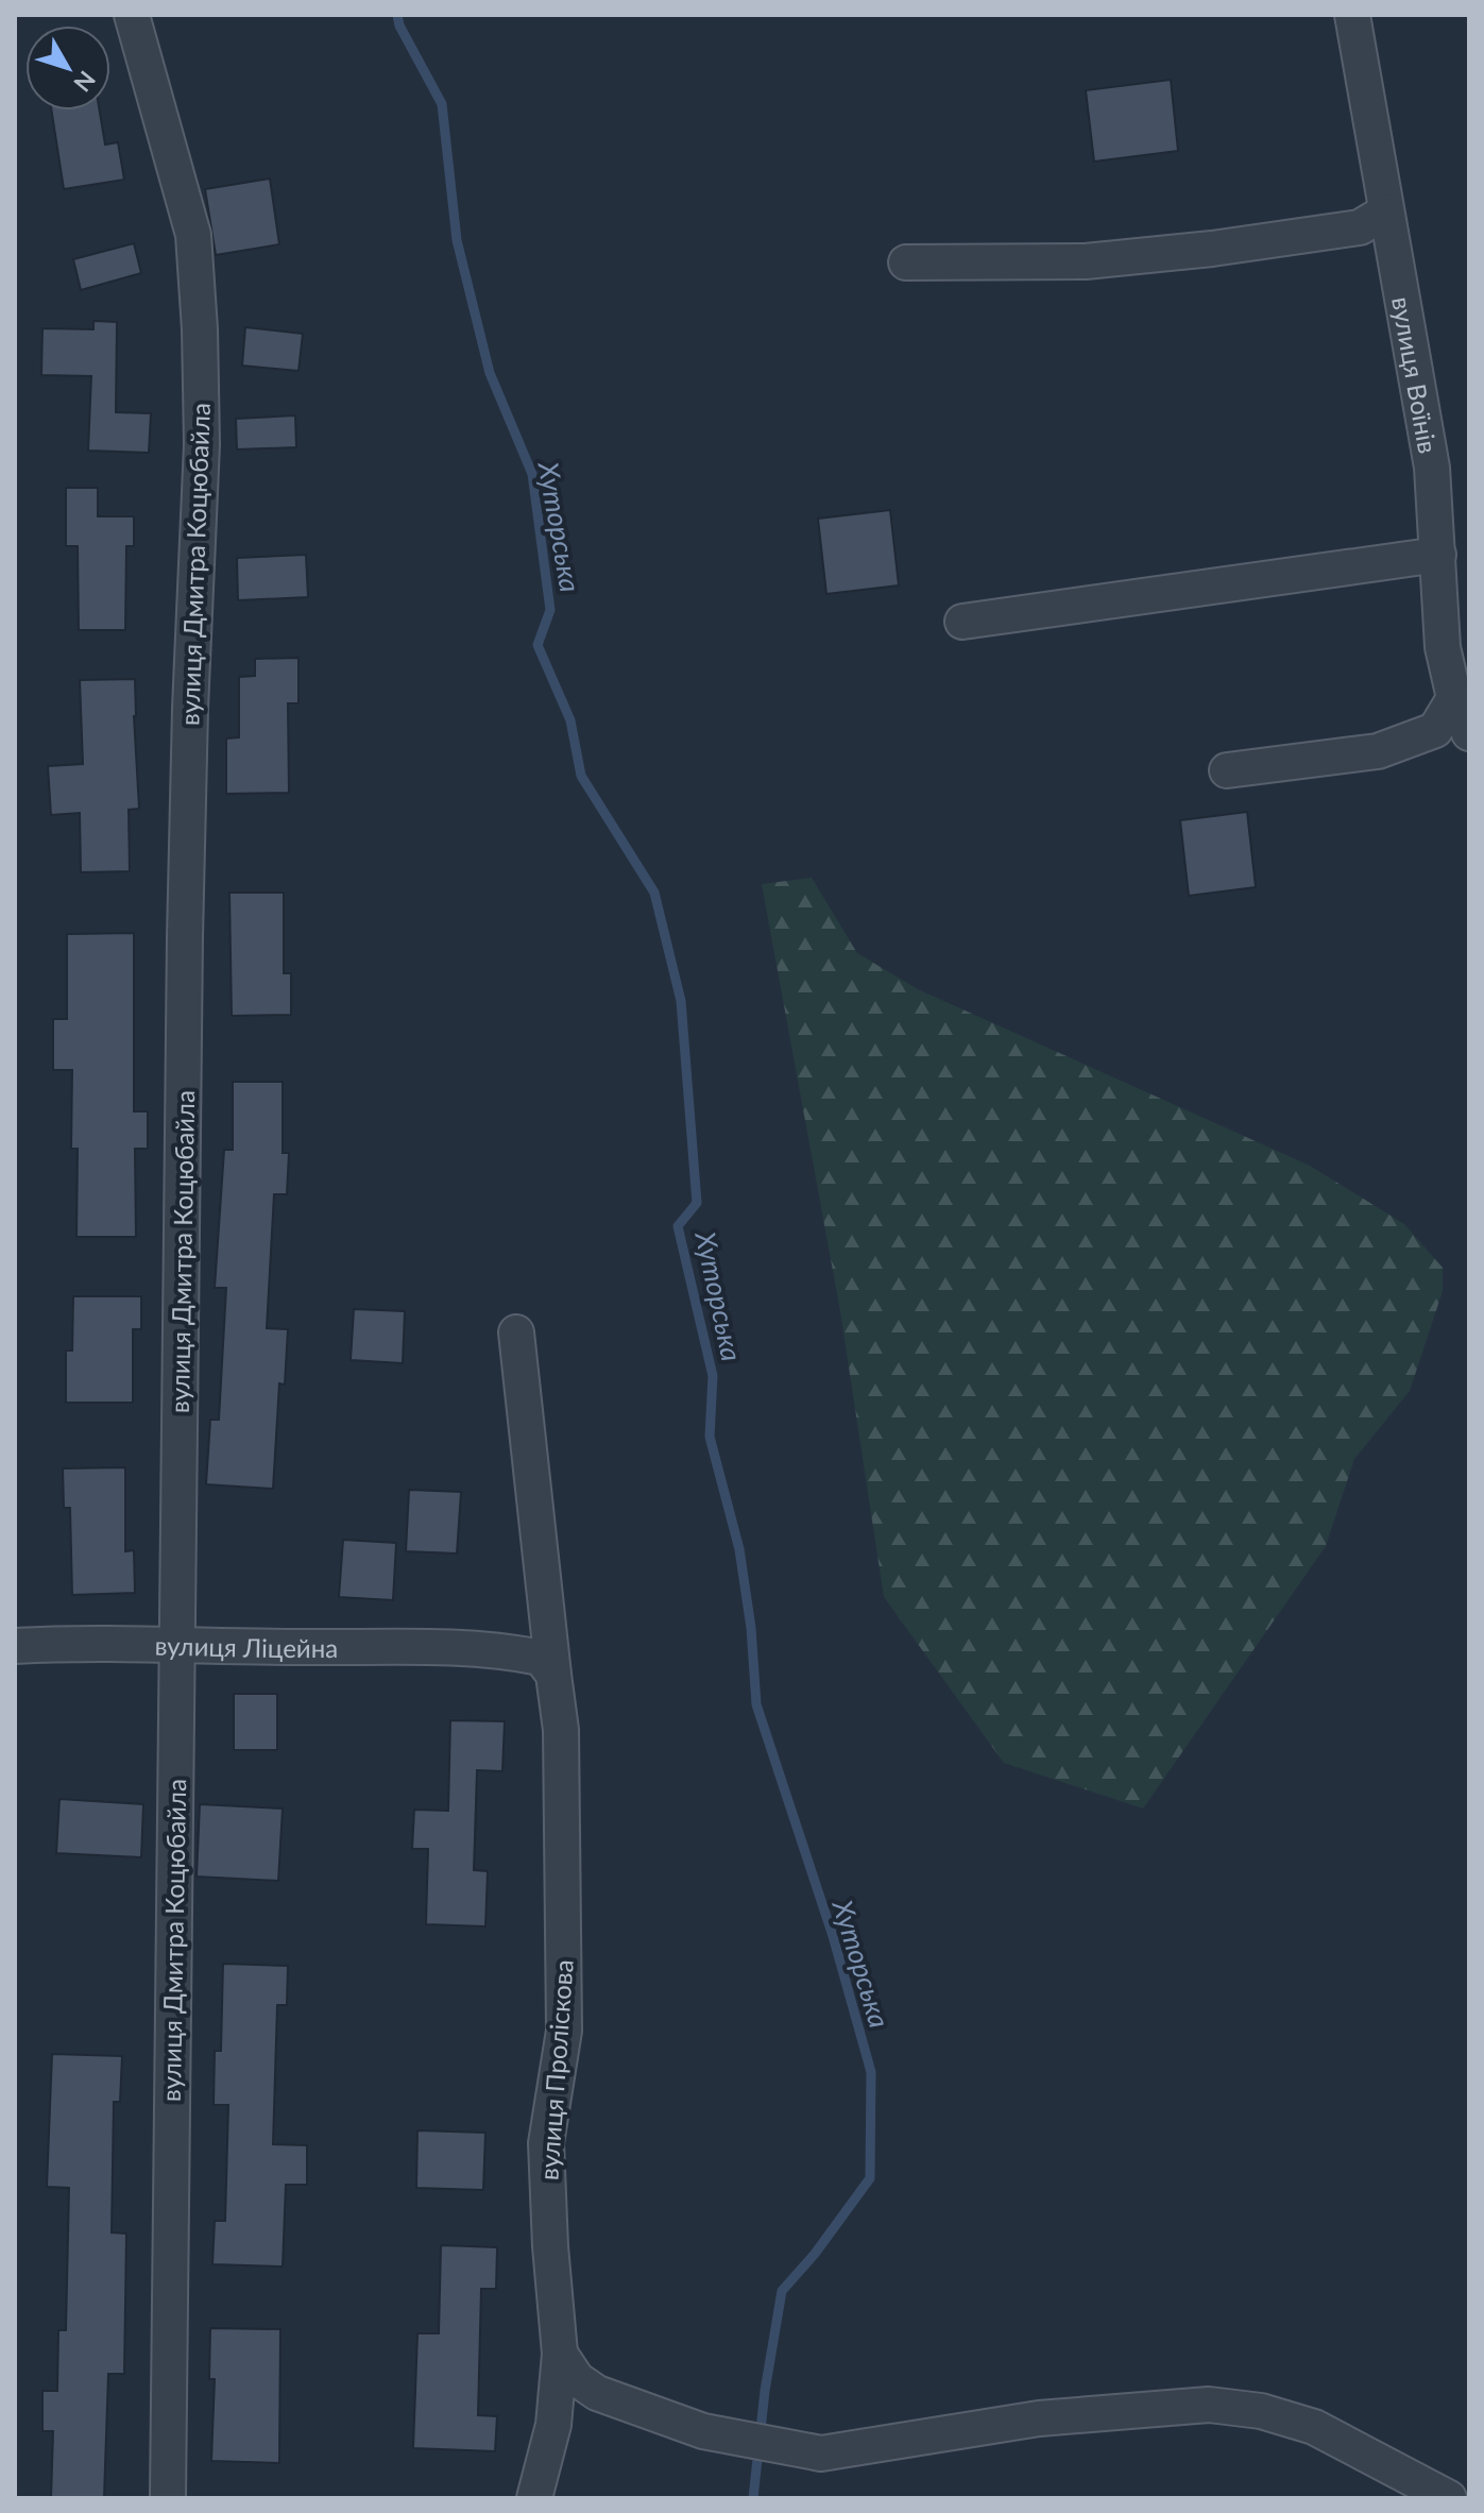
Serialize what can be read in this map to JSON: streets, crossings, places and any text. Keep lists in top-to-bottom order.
{
  "streets": {
    "street": [
      "вулиця Воїнів",
      "вулиця Дмитра Коцюбайла",
      "вулиця Ліцейна",
      "вулиця Проліскова"
    ]
  },
  "crossings": [
    ["вулиця Дмитра Коцюбайла", "вулиця Ліцейна"],
    ["вулиця Ліцейна", "вулиця Проліскова"]
  ],
  "water": ["Хуторська"],
  "north": "bottom right"
}
